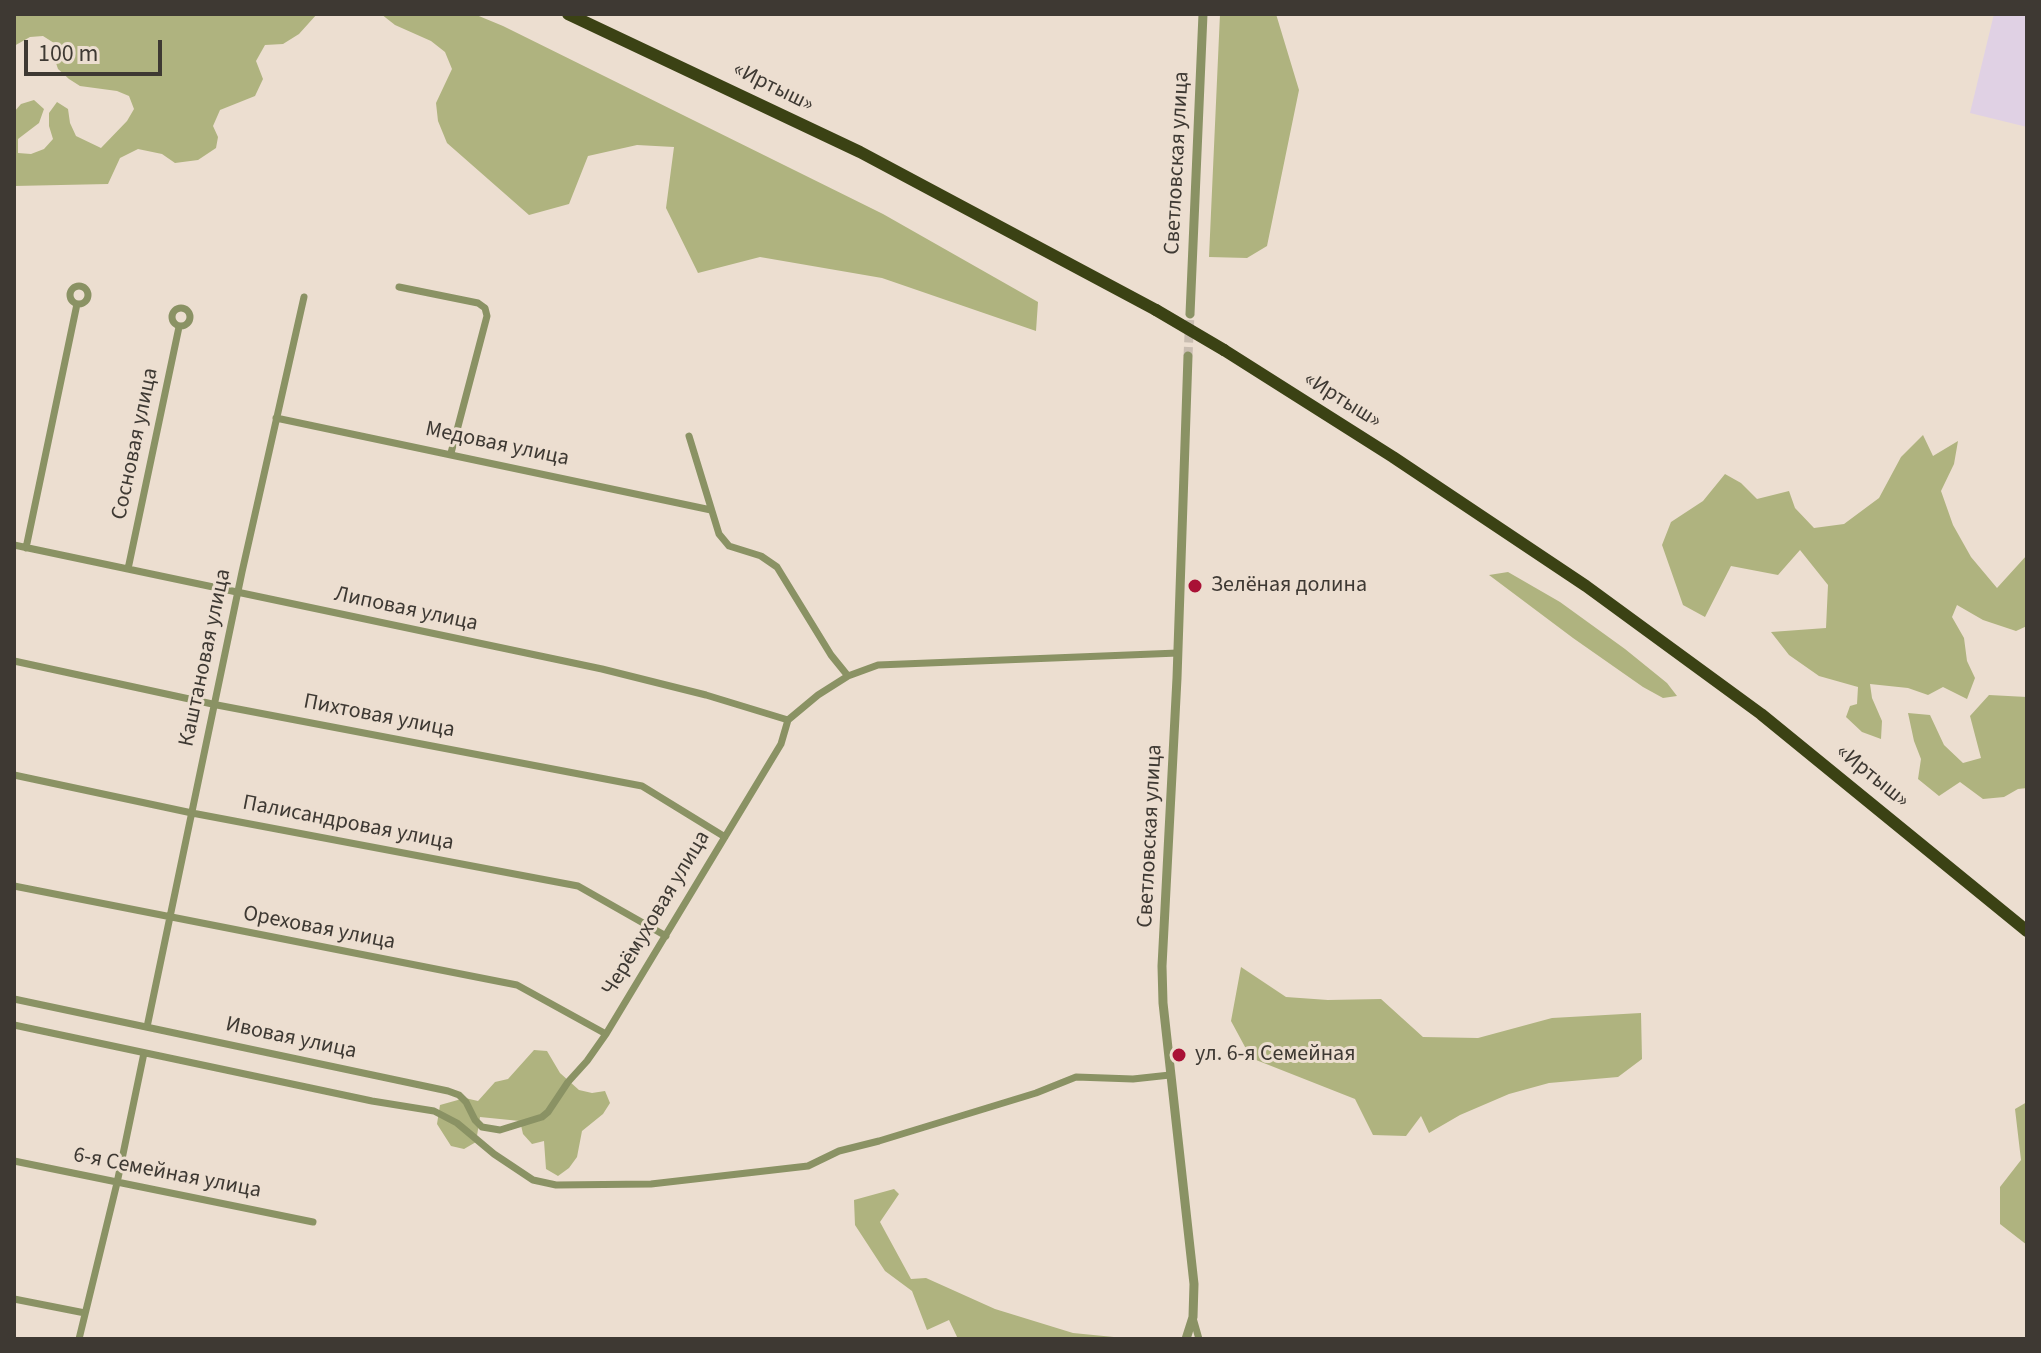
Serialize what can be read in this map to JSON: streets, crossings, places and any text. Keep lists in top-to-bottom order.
{
  "streets": {
    "highway": ["«Иртыш»"],
    "street": [
      "Светловская улица",
      "Сосновая улица",
      "Медовая улица",
      "Липовая улица",
      "Каштановая улица",
      "Пихтовая улица",
      "Палисандровая улица",
      "Черёмуховая улица",
      "Ореховая улица",
      "Ивовая улица",
      "6-я Семейная улица"
    ]
  },
  "crossings": [
    ["Светловская улица", "Ивовая улица"],
    ["Сосновая улица", "Липовая улица"],
    ["Медовая улица", "Каштановая улица"],
    ["Липовая улица", "Каштановая улица"],
    ["Липовая улица", "Черёмуховая улица"],
    ["Каштановая улица", "Пихтовая улица"],
    ["Каштановая улица", "Палисандровая улица"],
    ["Каштановая улица", "Ореховая улица"],
    ["Каштановая улица", "Ивовая улица"],
    ["Пихтовая улица", "Черёмуховая улица"],
    ["Палисандровая улица", "Черёмуховая улица"],
    ["Черёмуховая улица", "Ореховая улица"],
    ["Черёмуховая улица", "Ивовая улица"]
  ],
  "places": ["Зелёная долина", "ул. 6-я Семейная"],
  "scale_bar": "100 m"
}
